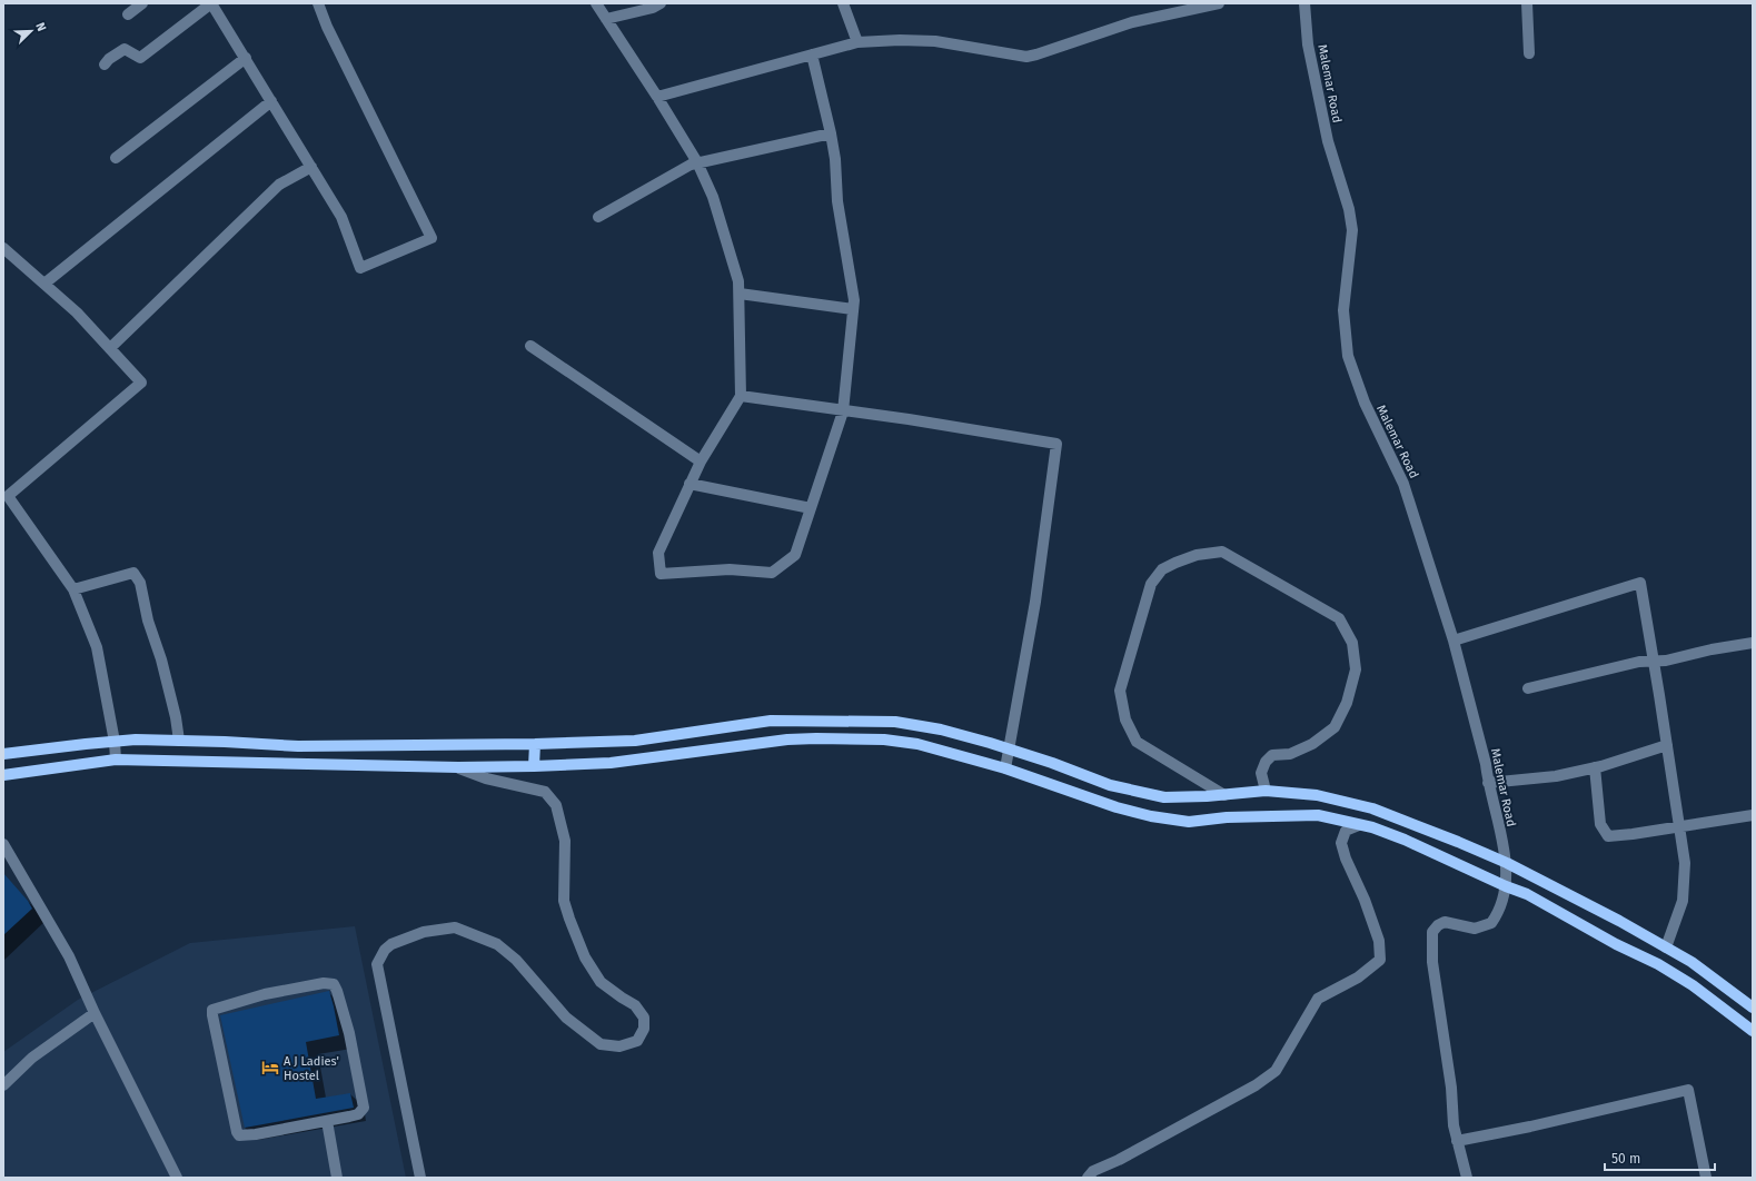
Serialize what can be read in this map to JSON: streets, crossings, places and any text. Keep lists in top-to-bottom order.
{
  "streets": {
    "street": ["Malemar Road"]
  },
  "places": {
    "hotel": ["A J Ladies' Hostel"]
  },
  "scale_bar": "50 m",
  "north": "top right"
}
